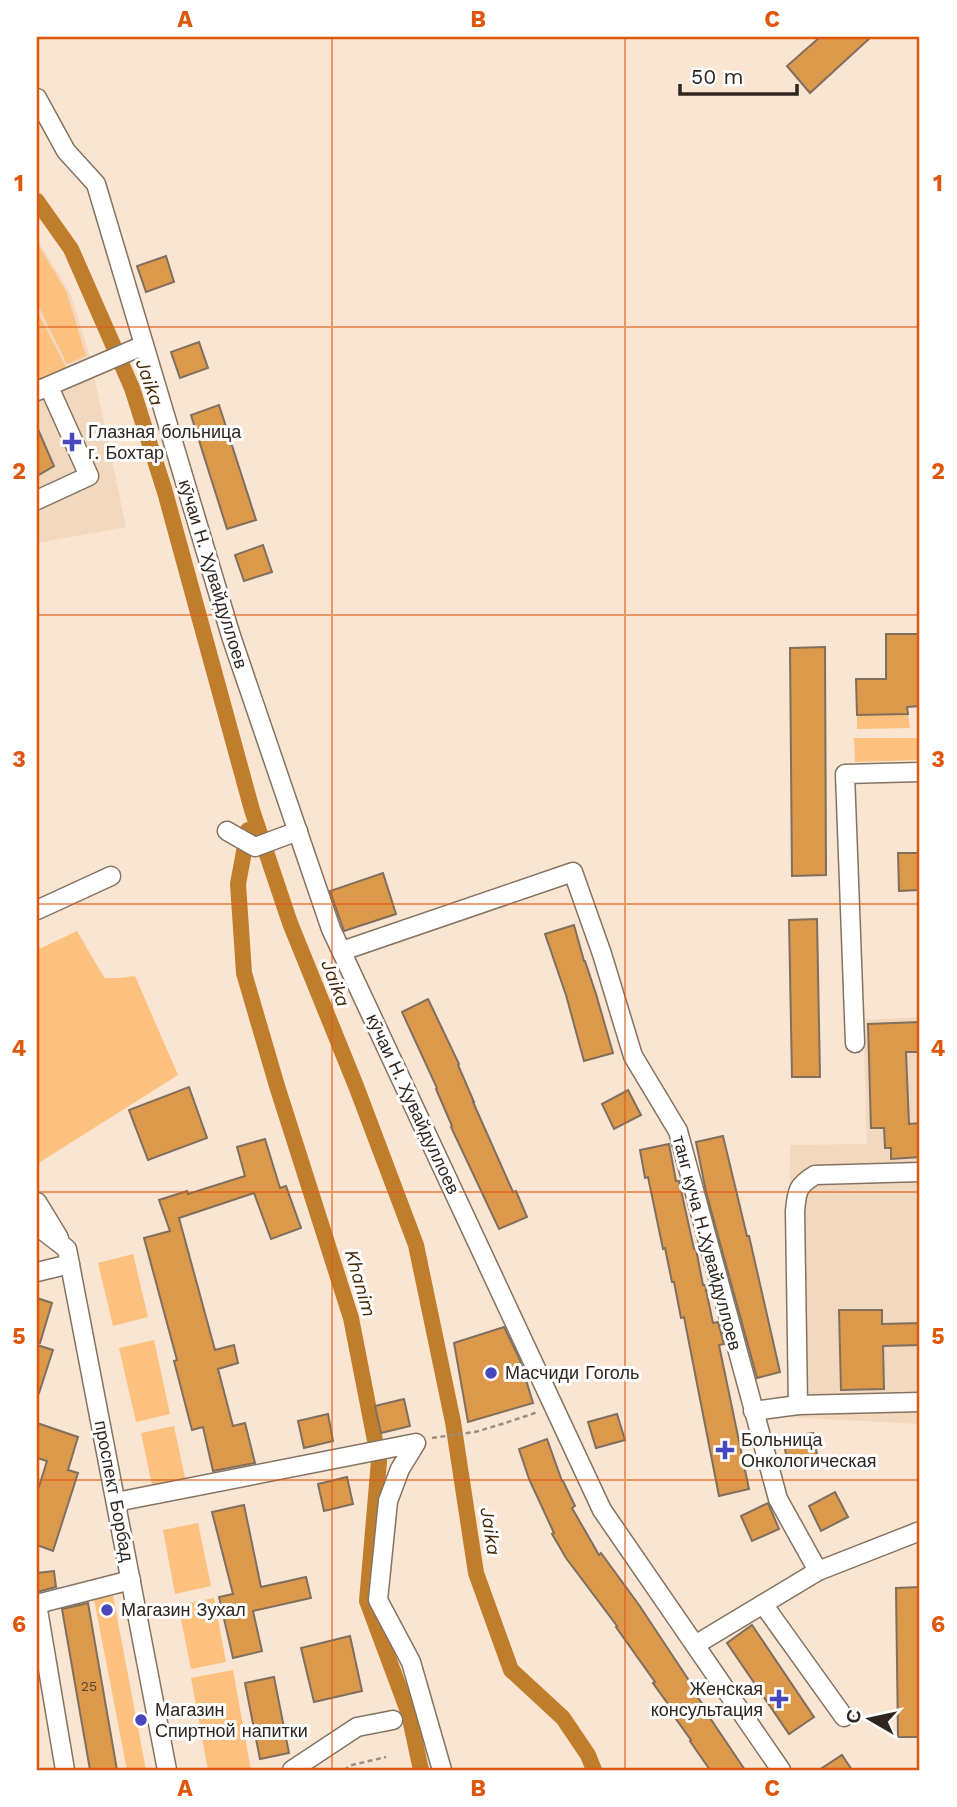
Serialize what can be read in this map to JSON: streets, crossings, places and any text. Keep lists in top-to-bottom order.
{
  "streets": {
    "street": ["кӯчаи Н. Ҳувайдуллоев", "танг куча Н.Ҳувайдуллоев", "проспект Борбад"]
  },
  "crossings": [
    ["кӯчаи Н. Ҳувайдуллоев", "танг куча Н.Ҳувайдуллоев"]
  ],
  "water": ["Jaika", "Khanim"],
  "places": {
    "health": ["Глазная больница г. Бохтар", "Больница Онкологическая", "Женская консультация"],
    "other": ["Масчиди Гоголь", "Магазин Зухал", "Магазин Спиртной напитки"]
  },
  "house_numbers": ["25"],
  "scale_bar": "50 m",
  "north": "left",
  "grid": {
    "columns": ["A", "B", "C"],
    "rows": [
      "1",
      "2",
      "3",
      "4",
      "5",
      "6"
    ]
  }
}
